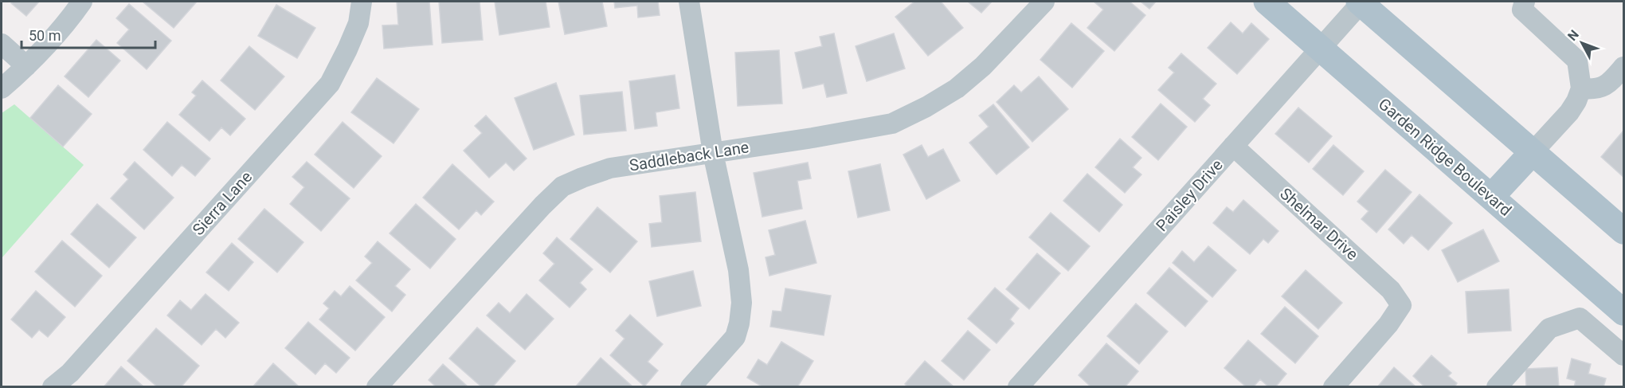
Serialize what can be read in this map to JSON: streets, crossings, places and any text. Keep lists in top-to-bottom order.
{
  "streets": {
    "main road": ["Garden Ridge Boulevard"],
    "street": [
      "Saddleback Lane",
      "Paisley Drive",
      "Sierra Lane",
      "Shelmar Drive"
    ]
  },
  "crossings": [
    ["Garden Ridge Boulevard", "Paisley Drive"],
    ["Paisley Drive", "Shelmar Drive"]
  ],
  "scale_bar": "50 m",
  "north": "top left"
}
